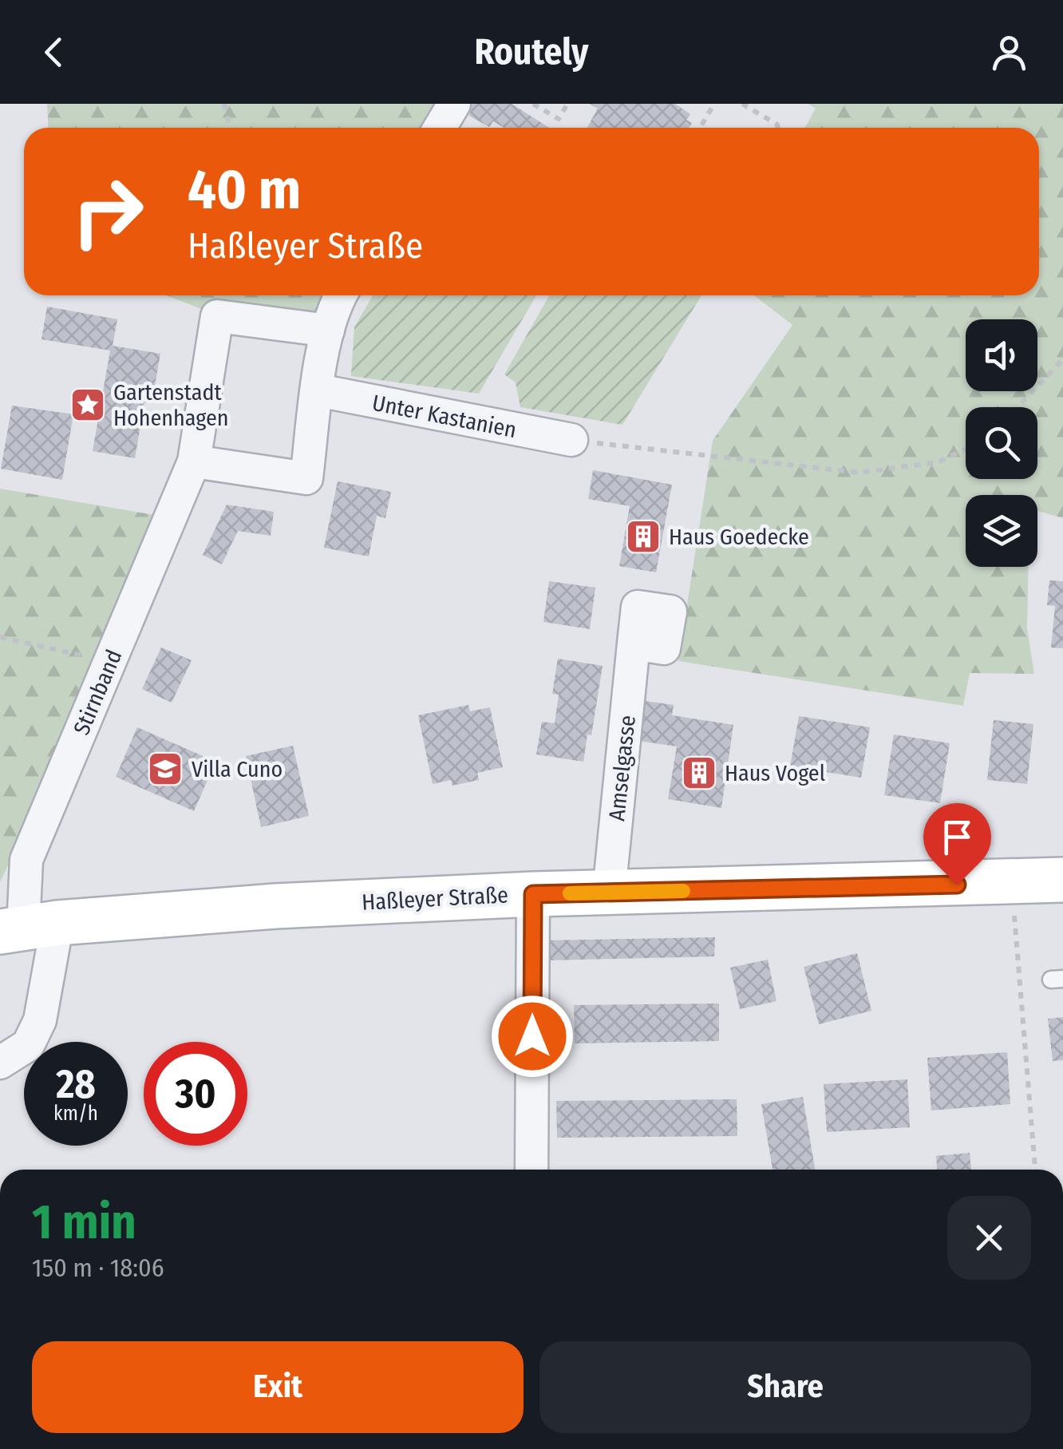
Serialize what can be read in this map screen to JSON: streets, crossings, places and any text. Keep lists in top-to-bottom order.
{
  "streets": {
    "main road": ["Haßleyer Straße"],
    "street": ["Unter Kastanien", "Stirnband", "Amselgasse"]
  },
  "crossings": [
    ["Stirnband", "Haßleyer Straße"],
    ["Amselgasse", "Haßleyer Straße"]
  ],
  "places": {
    "place": ["Gartenstadt Hohenhagen"],
    "building": ["Haus Goedecke", "Haus Vogel"],
    "school or university": ["Villa Cuno"]
  },
  "page": {
    "header": "Routely",
    "turn": ["40 m", "Haßleyer Straße"],
    "speed": "28 km/h",
    "limit": "30",
    "heading": ["1 min", "150 m · 18:06"],
    "buttons": ["Exit", "Share"]
  }
}
